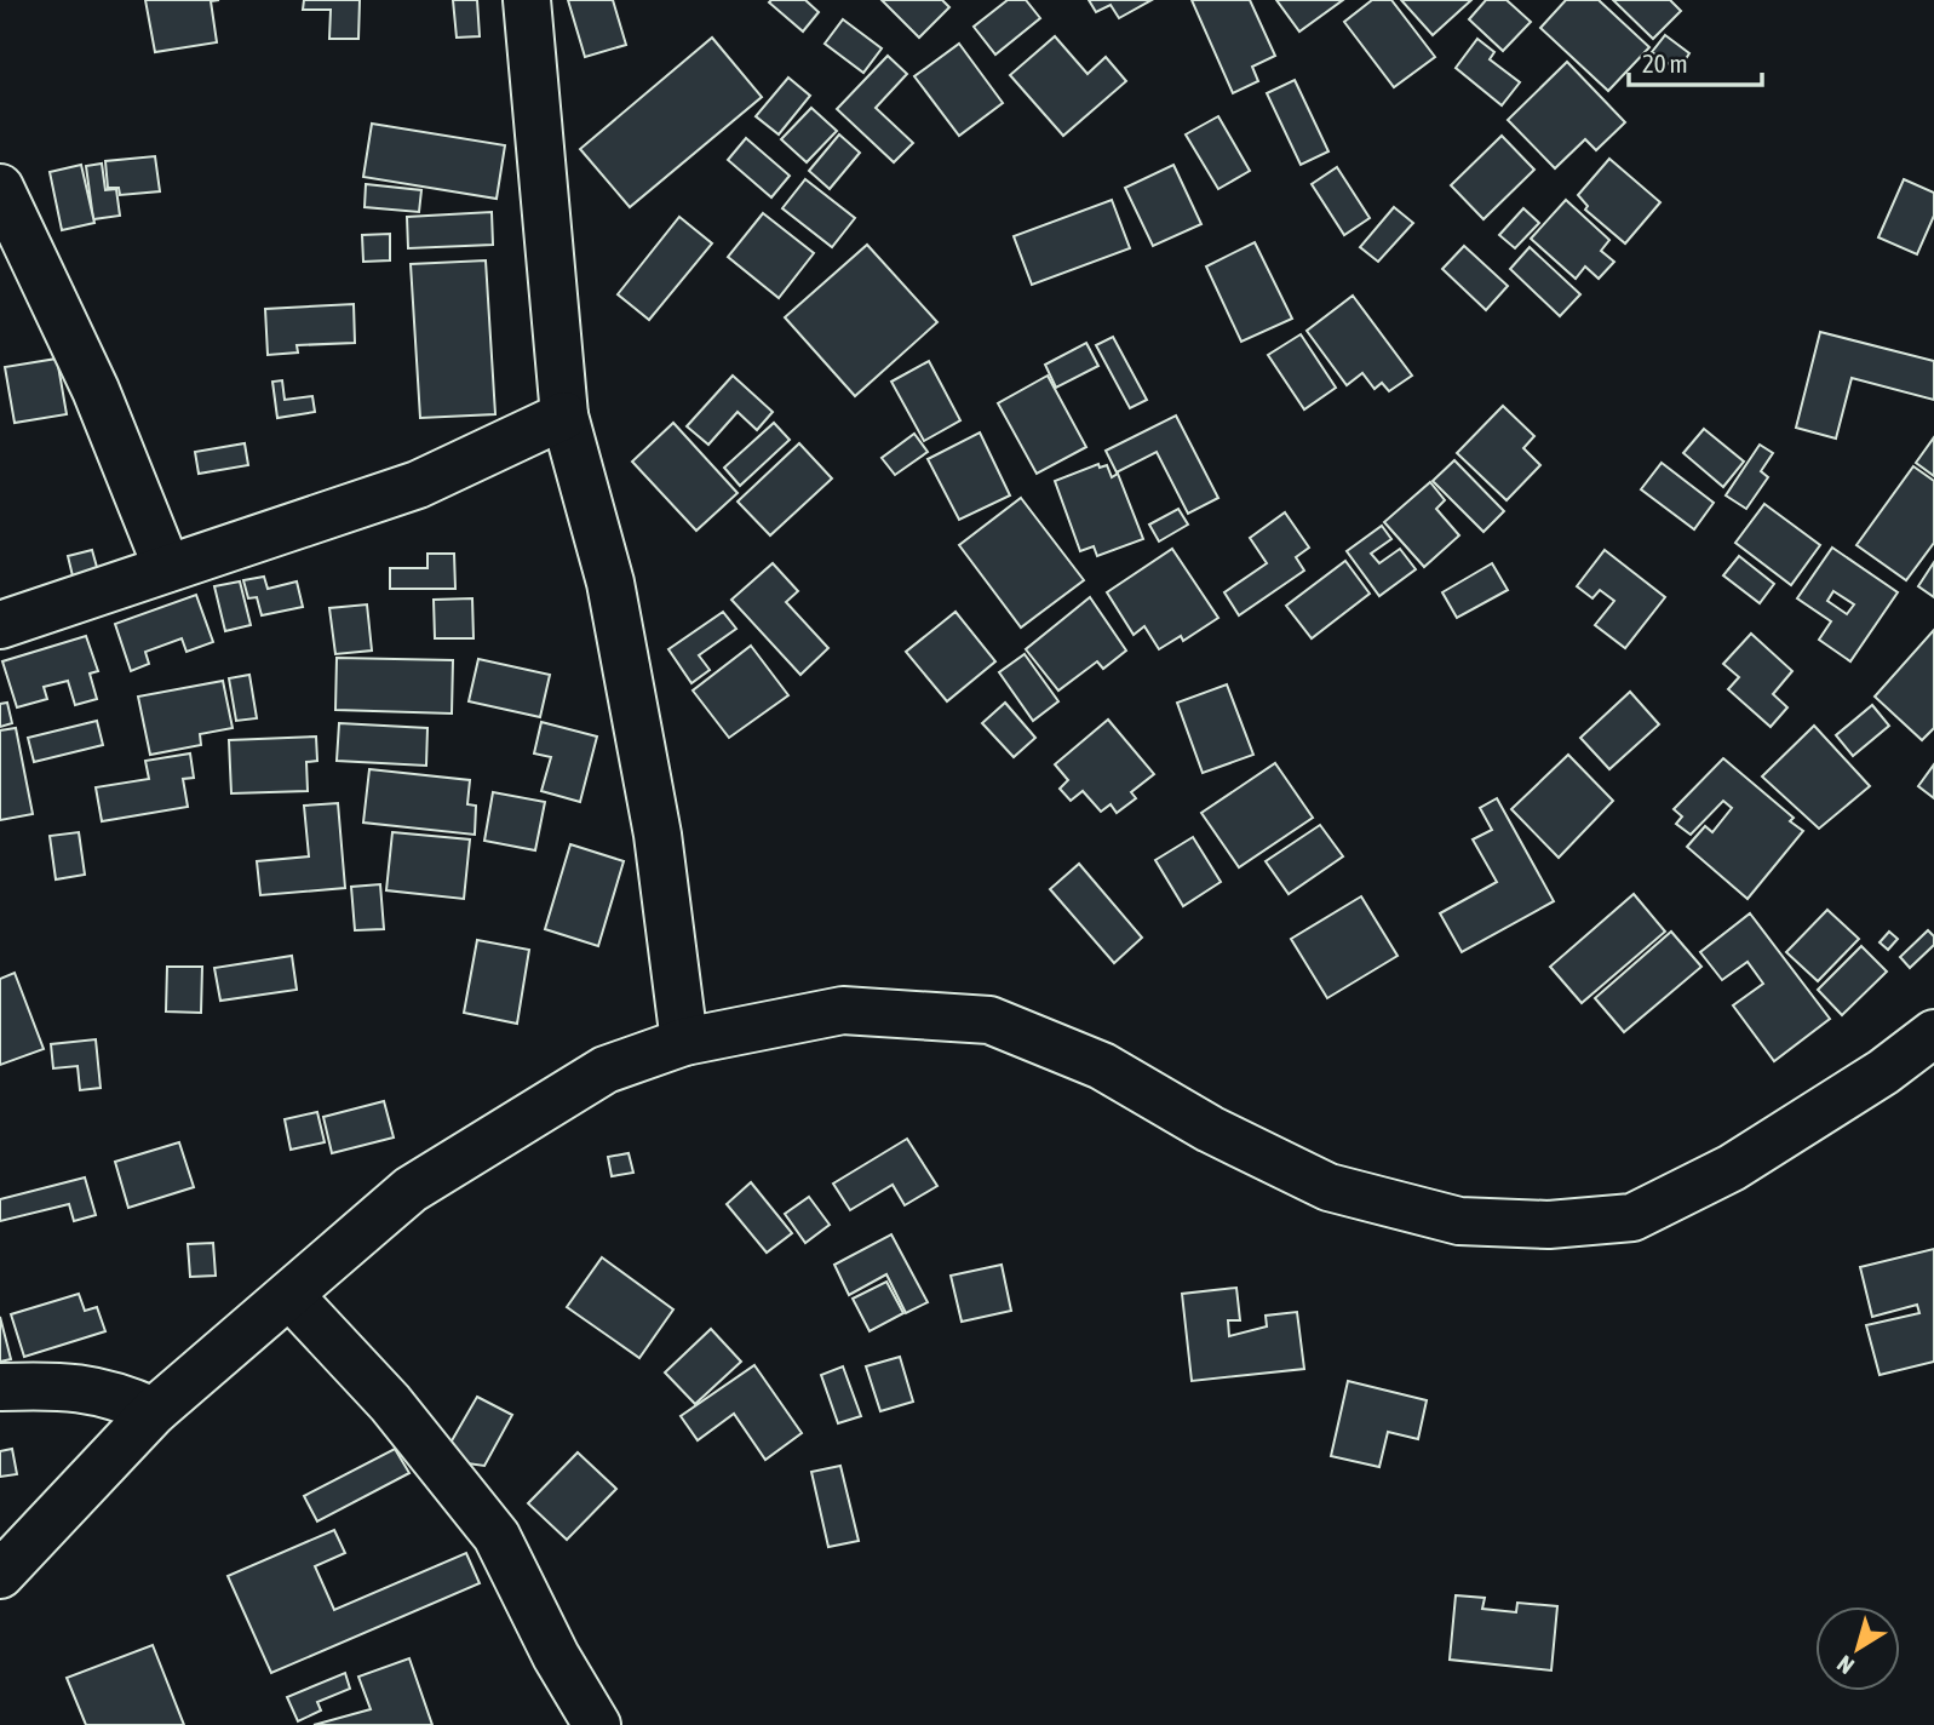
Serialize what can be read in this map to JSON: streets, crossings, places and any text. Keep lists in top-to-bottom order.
{
  "scale_bar": "20 m",
  "north": "bottom left"
}
